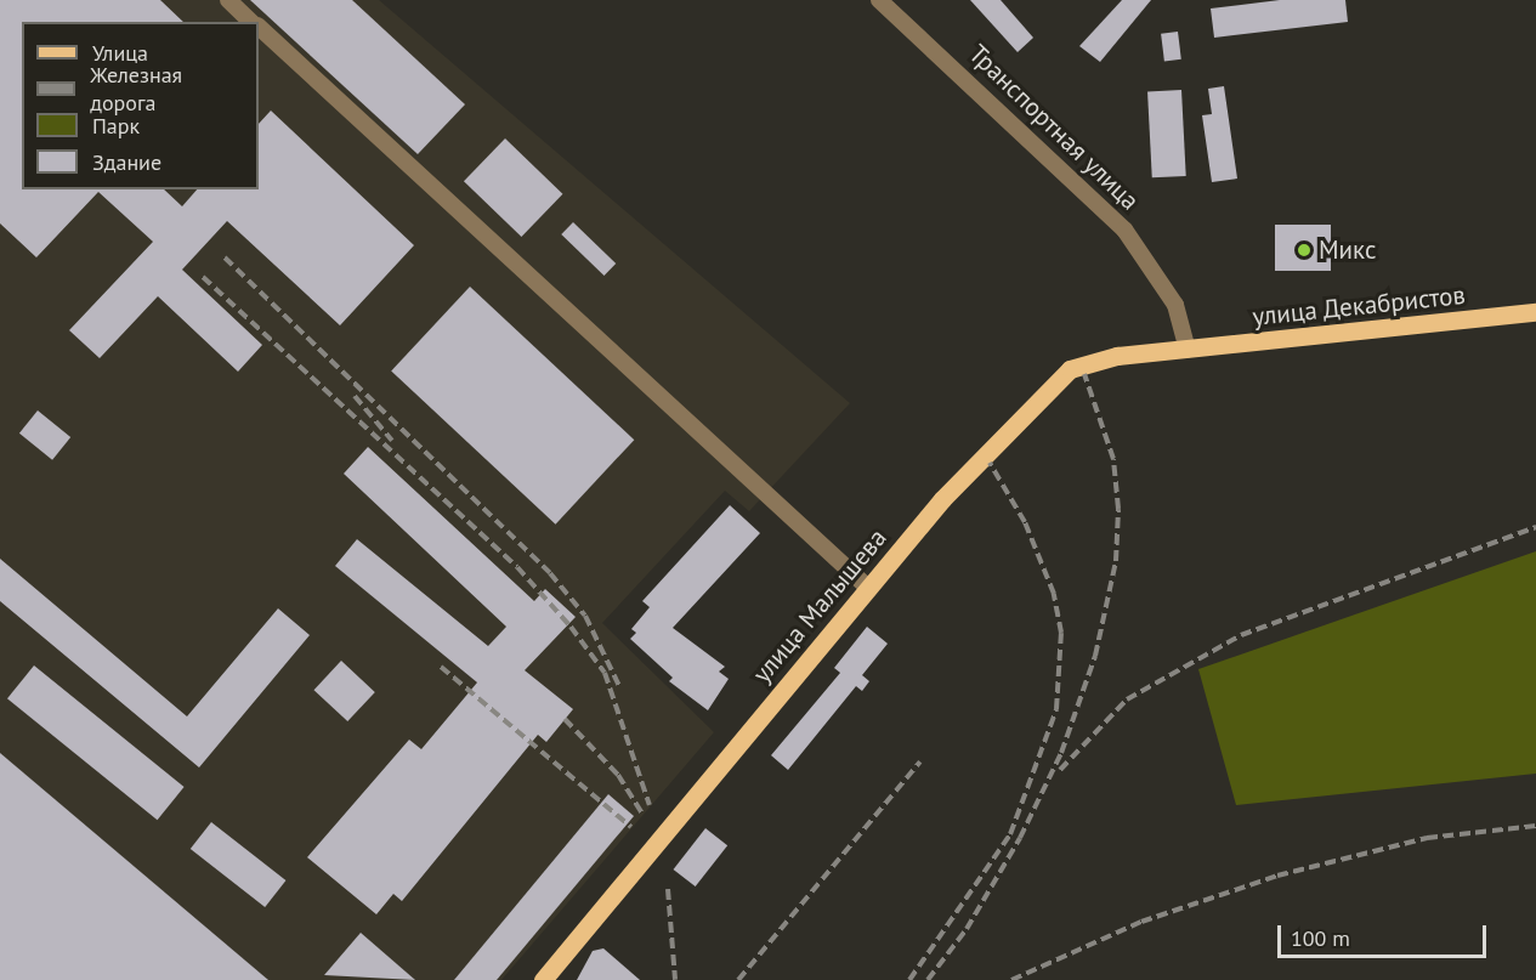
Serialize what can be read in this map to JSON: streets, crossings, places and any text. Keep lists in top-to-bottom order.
{
  "streets": {
    "main road": ["улица Декабристов", "улица Малышева"],
    "street": ["Транспортная улица"]
  },
  "crossings": [
    ["Транспортная улица", "улица Декабристов"],
    ["Транспортная улица", "улица Малышева"],
    ["улица Декабристов", "улица Малышева"]
  ],
  "places": ["Микс"],
  "legend": [
    "Улица",
    "Железная дорога",
    "Парк",
    "Здание"
  ],
  "scale_bar": "100 m"
}
